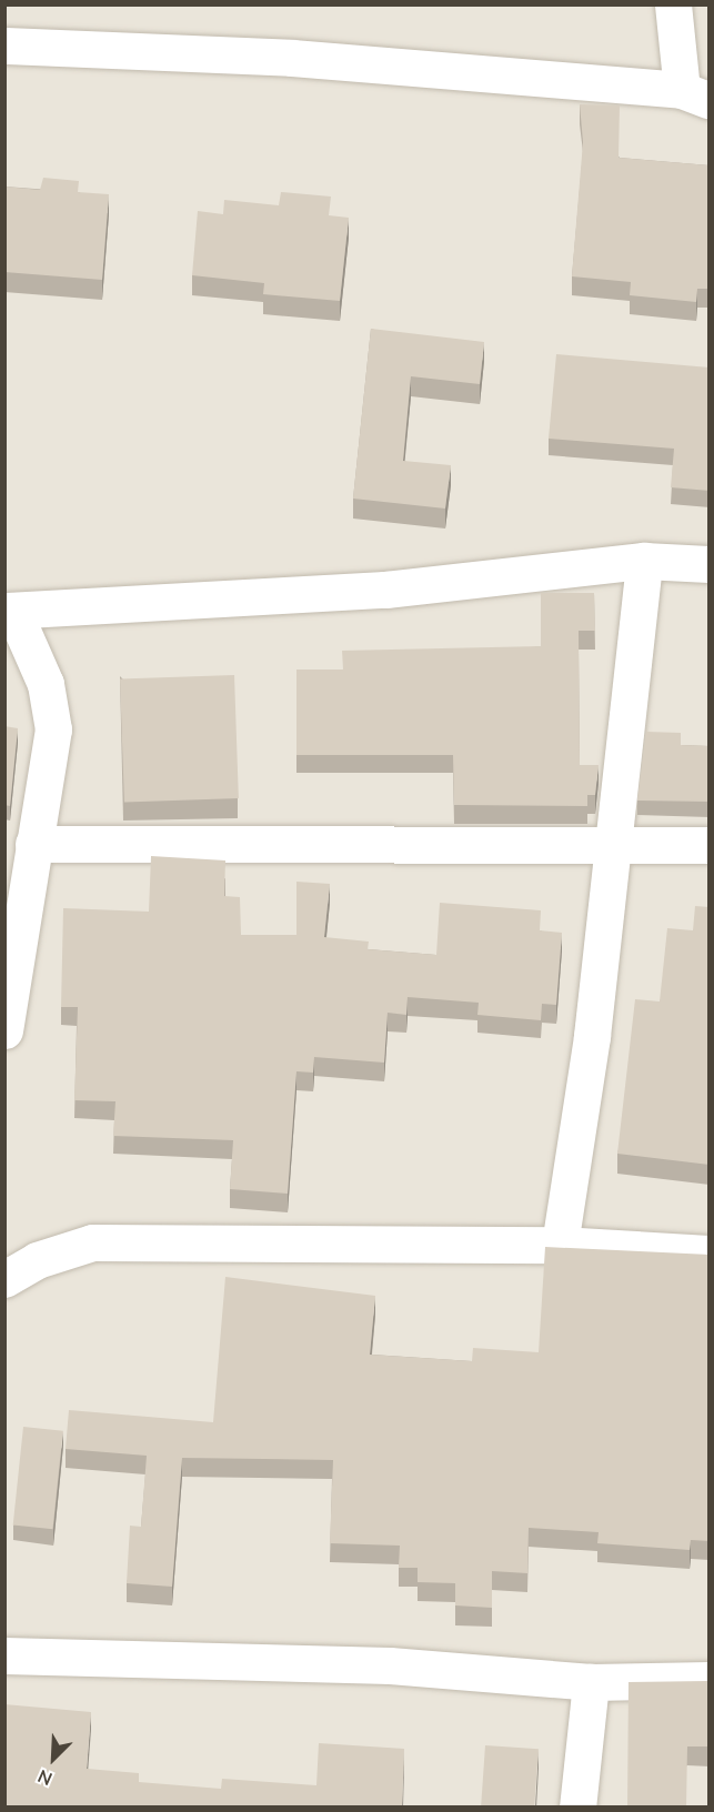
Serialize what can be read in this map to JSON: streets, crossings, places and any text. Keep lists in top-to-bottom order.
{
  "north": "bottom left"
}
